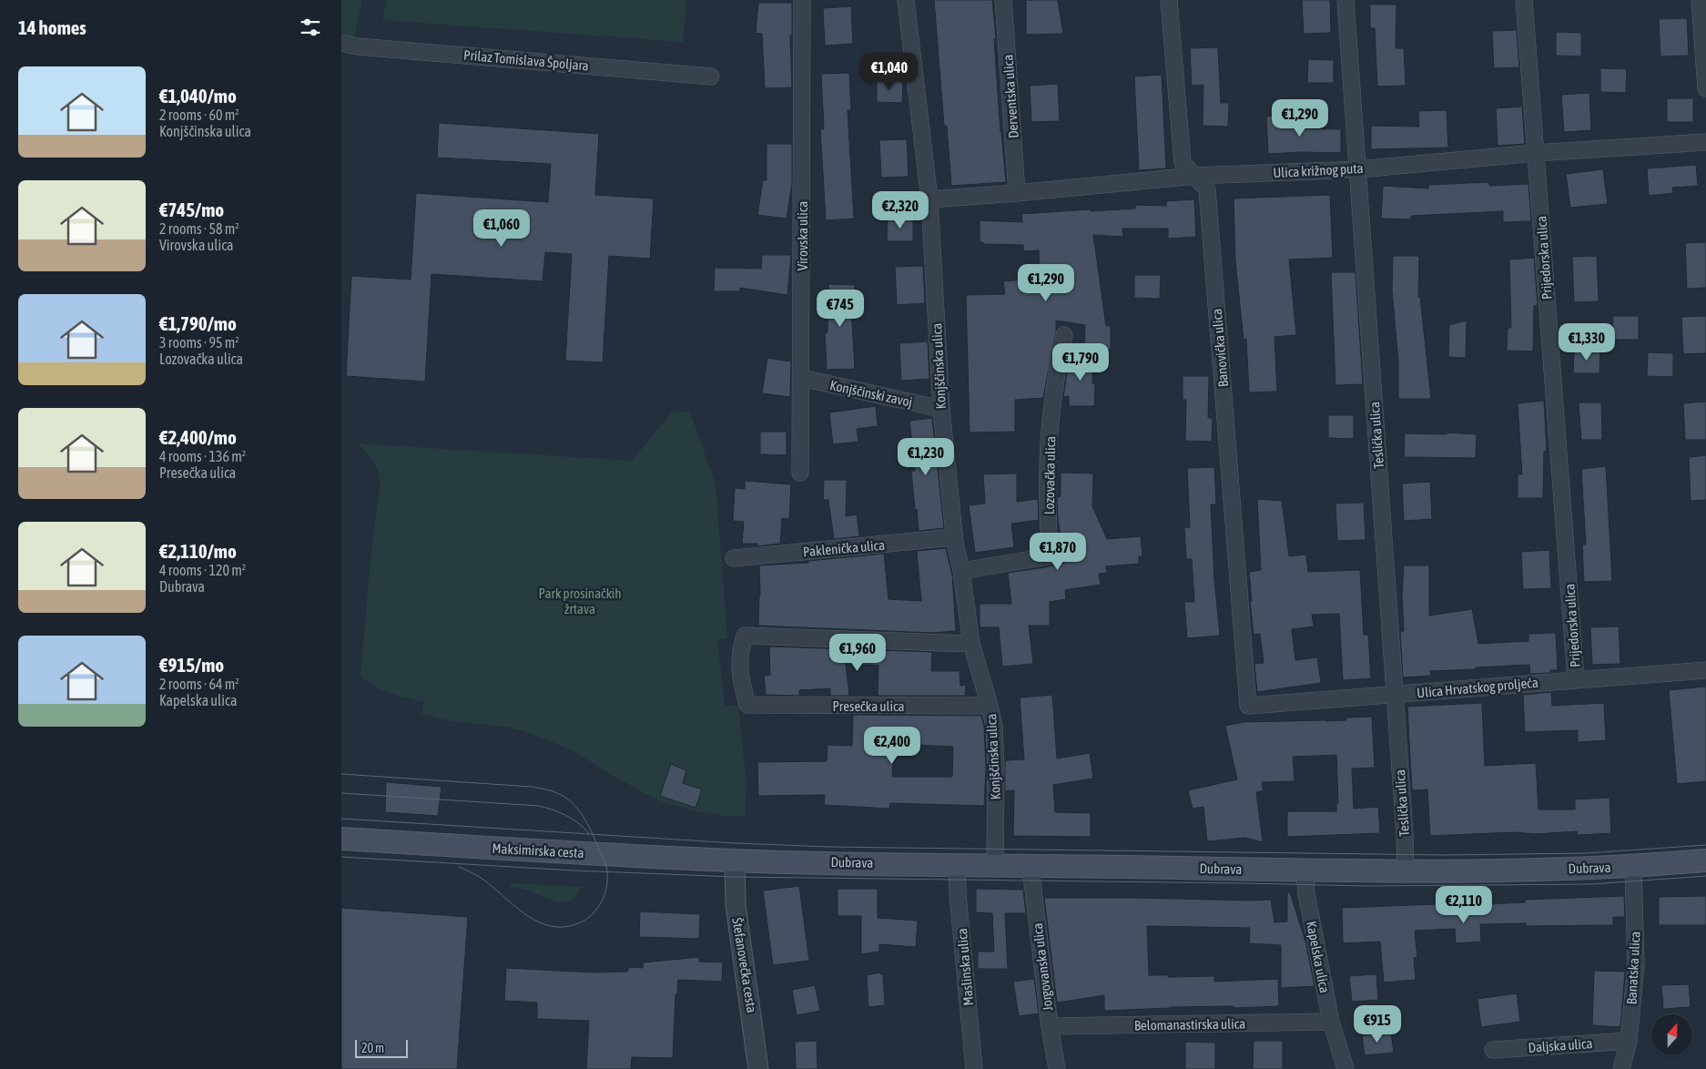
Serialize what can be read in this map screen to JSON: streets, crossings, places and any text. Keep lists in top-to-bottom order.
{
  "streets": {
    "main road": ["Maksimirska cesta", "Dubrava"],
    "street": [
      "Prilaz Tomislava Špoljara",
      "Derventska ulica",
      "Ulica križnog puta",
      "Virovska ulica",
      "Prijedorska ulica",
      "Banovićka ulica",
      "Konjščinska ulica",
      "Konjščinski zavoj",
      "Teslićka ulica",
      "Lozovačka ulica",
      "Paklenička ulica",
      "Ulica Hrvatskog proljeća",
      "Presečka ulica",
      "Kapelska ulica",
      "Štefanovečka cesta",
      "Maslinska ulica",
      "Jorgovanska ulica",
      "Banatska ulica",
      "Belomanastirska ulica",
      "Daljska ulica"
    ]
  },
  "crossings": [
    ["Derventska ulica", "Ulica križnog puta"],
    ["Ulica križnog puta", "Prijedorska ulica"],
    ["Ulica križnog puta", "Banovićka ulica"],
    ["Ulica križnog puta", "Konjščinska ulica"],
    ["Ulica križnog puta", "Teslićka ulica"],
    ["Virovska ulica", "Konjščinski zavoj"],
    ["Prijedorska ulica", "Ulica Hrvatskog proljeća"],
    ["Banovićka ulica", "Ulica Hrvatskog proljeća"],
    ["Konjščinska ulica", "Konjščinski zavoj"],
    ["Konjščinska ulica", "Lozovačka ulica"],
    ["Konjščinska ulica", "Paklenička ulica"],
    ["Konjščinska ulica", "Presečka ulica"],
    ["Konjščinska ulica", "Dubrava"],
    ["Teslićka ulica", "Ulica Hrvatskog proljeća"],
    ["Teslićka ulica", "Dubrava"],
    ["Maksimirska cesta", "Dubrava"],
    ["Maksimirska cesta", "Štefanovečka cesta"],
    ["Dubrava", "Kapelska ulica"],
    ["Dubrava", "Štefanovečka cesta"],
    ["Dubrava", "Maslinska ulica"],
    ["Dubrava", "Jorgovanska ulica"],
    ["Dubrava", "Banatska ulica"],
    ["Kapelska ulica", "Belomanastirska ulica"],
    ["Jorgovanska ulica", "Belomanastirska ulica"],
    ["Banatska ulica", "Daljska ulica"]
  ],
  "parks": ["Park prosinačkih žrtava"],
  "scale_bar": "20 m",
  "north": "top",
  "page": {
    "heading": "14 homes",
    "price": [
      "€1,040",
      "€1,290",
      "€2,320",
      "€1,060",
      "€1,290",
      "€745",
      "€1,330",
      "€1,790",
      "€1,230",
      "€1,870",
      "€1,960",
      "€2,400",
      "€2,110",
      "€915"
    ],
    "list": [
      {
        "name": "€1,040/mo",
        "note": "2 rooms · 60 m² · Konjščinska ulica"
      },
      {
        "name": "€745/mo",
        "note": "2 rooms · 58 m² · Virovska ulica"
      },
      {
        "name": "€1,790/mo",
        "note": "3 rooms · 95 m² · Lozovačka ulica"
      },
      {
        "name": "€2,400/mo",
        "note": "4 rooms · 136 m² · Presečka ulica"
      },
      {
        "name": "€2,110/mo",
        "note": "4 rooms · 120 m² · Dubrava"
      },
      {
        "name": "€915/mo",
        "note": "2 rooms · 64 m² · Kapelska ulica"
      }
    ],
    "scale": "20 m"
  }
}
